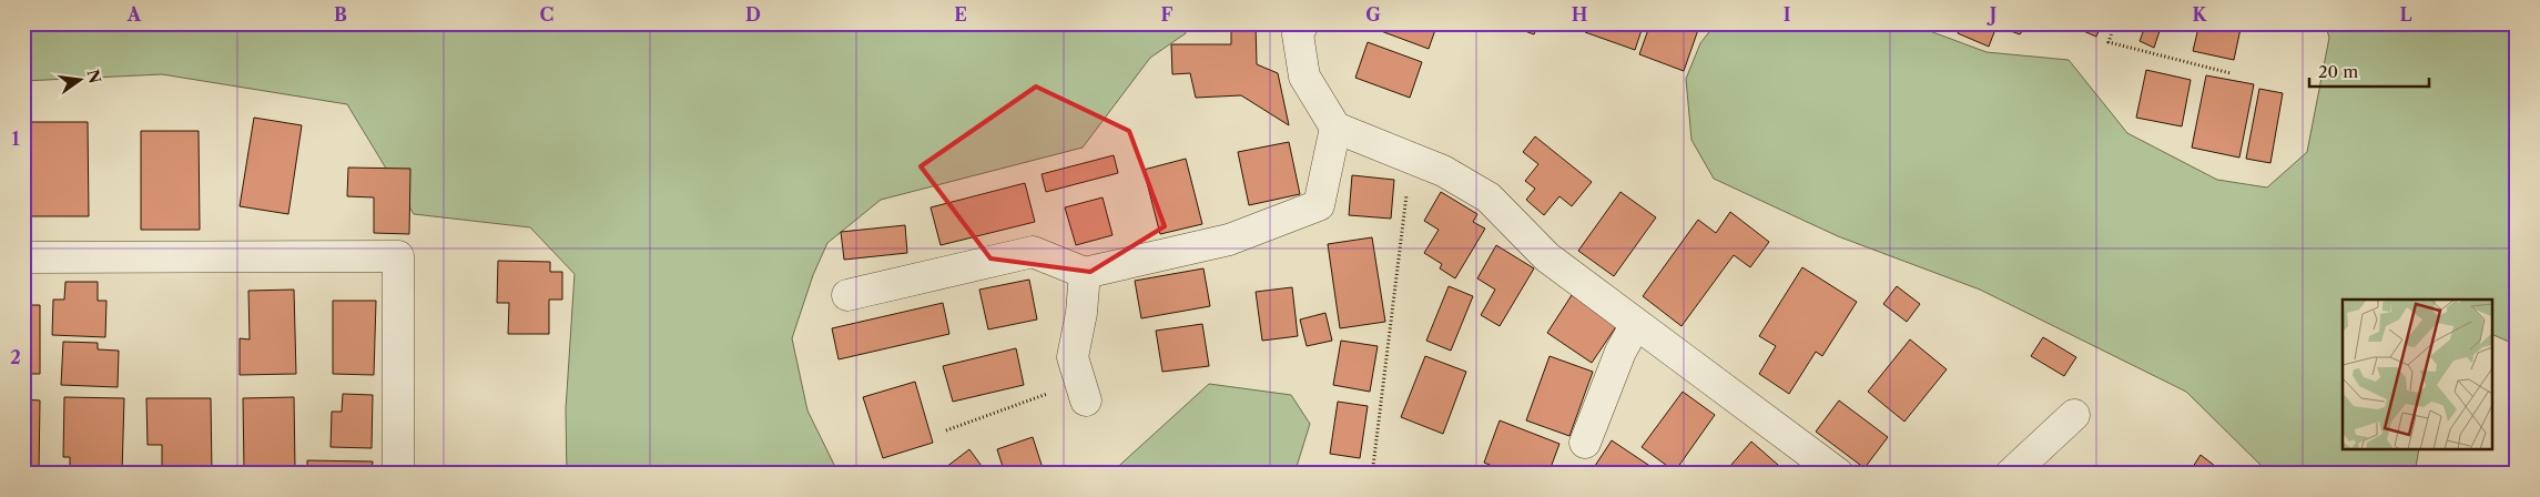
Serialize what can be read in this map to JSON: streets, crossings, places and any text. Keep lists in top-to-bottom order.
{
  "scale_bar": "20 m",
  "north": "right",
  "grid": {
    "columns": [
      "A",
      "B",
      "C",
      "D",
      "E",
      "F",
      "G",
      "H",
      "I",
      "J",
      "K",
      "L"
    ],
    "rows": ["1", "2"]
  }
}
